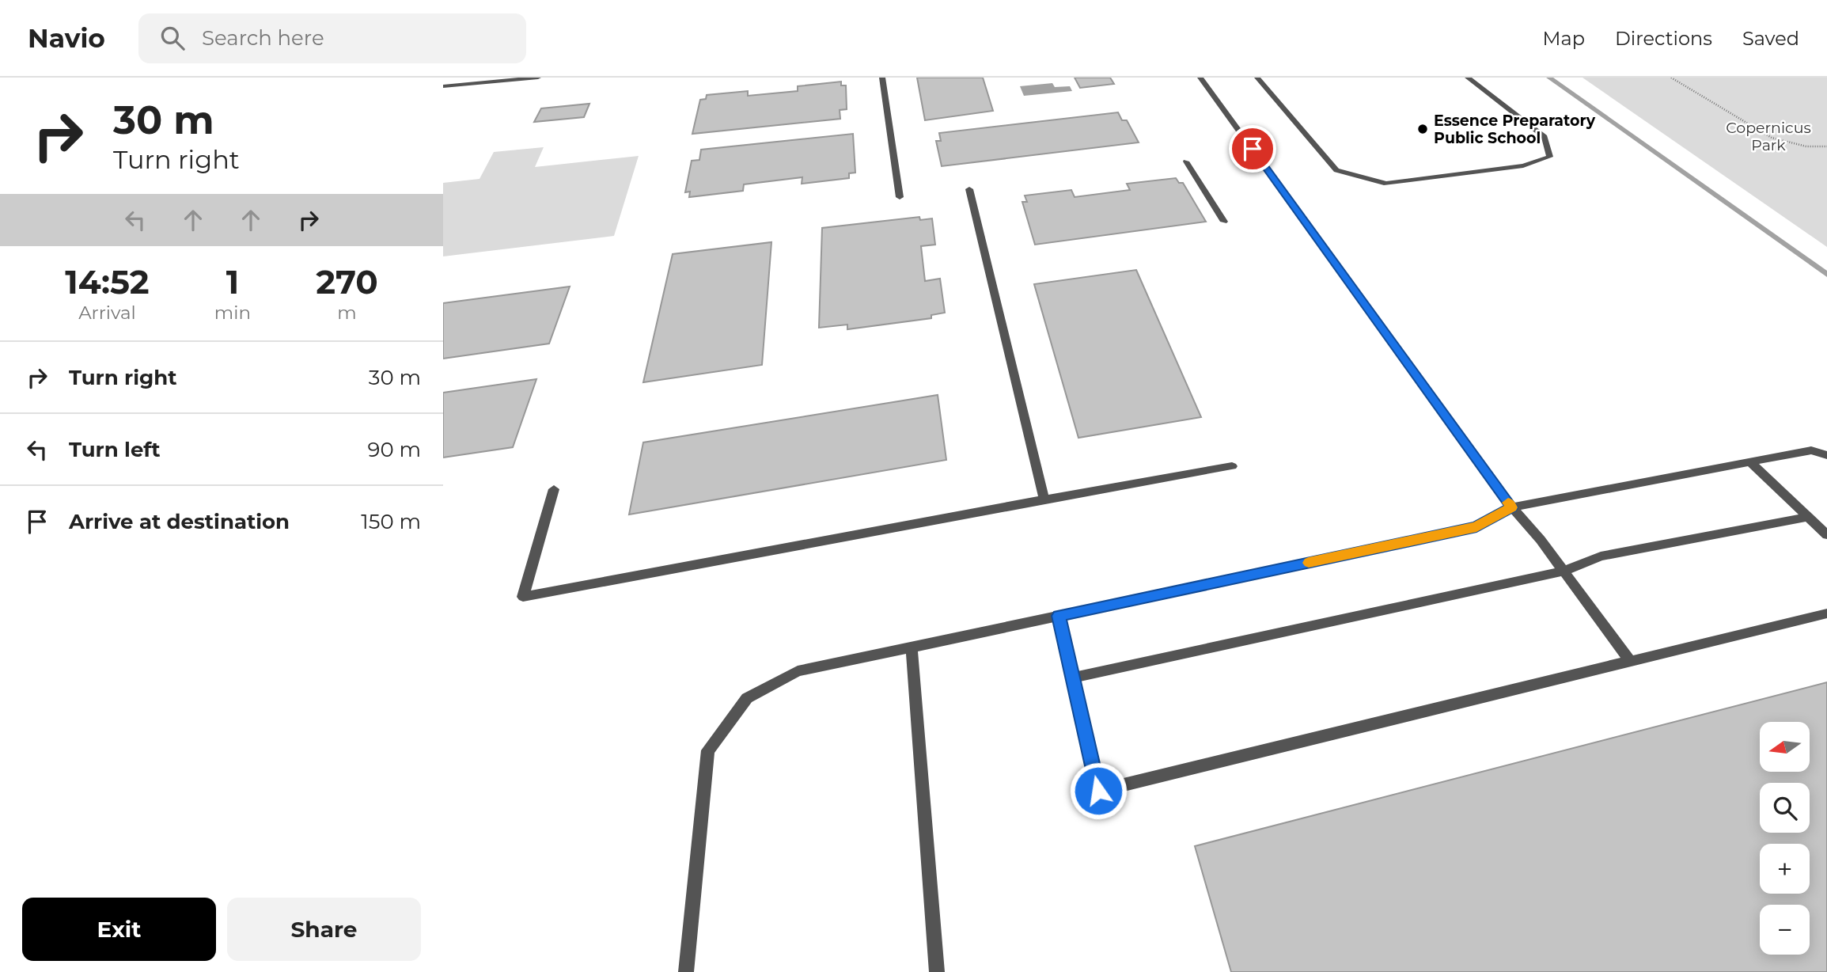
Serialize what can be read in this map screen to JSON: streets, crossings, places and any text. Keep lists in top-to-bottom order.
{
  "parks": ["Copernicus Park"],
  "places": ["Essence Preparatory Public School"],
  "north": "left",
  "page": {
    "header": "Navio",
    "search": "Search here",
    "nav": ["Map", "Directions", "Saved"],
    "turn": ["30 m", "Turn right"],
    "eta": [
      "14:52",
      "Arrival",
      "1",
      "min",
      "270",
      "m"
    ],
    "list": [
      {
        "name": "Turn right",
        "value": "30 m"
      },
      {
        "name": "Turn left",
        "value": "90 m"
      },
      {
        "name": "Arrive at destination",
        "value": "150 m"
      }
    ],
    "map_buttons": ["+", "−"],
    "buttons": ["Exit", "Share"]
  }
}
